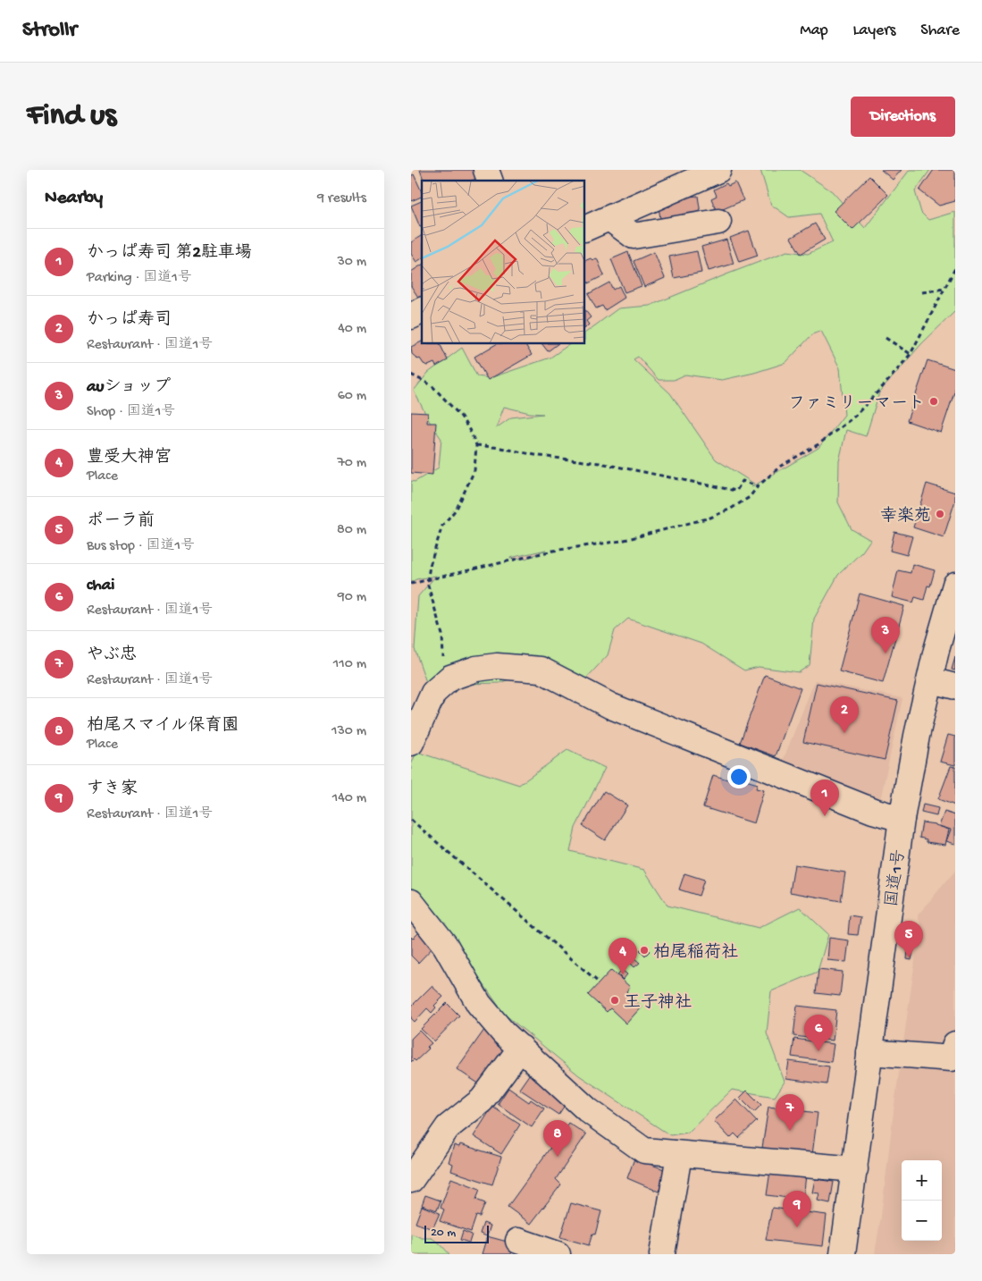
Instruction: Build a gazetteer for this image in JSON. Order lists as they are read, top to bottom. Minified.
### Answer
{"streets":{"main road":["国道1号"]},"places":["ファミリーマート","幸楽苑","柏尾稲荷社","王子神社"],"scale_bar":"20 m","page":{"header":"Strollr","nav":["Map","Layers","Share"],"buttons":"Directions","title":"Find us","heading":["Nearby","9 results"],"list":[{"mark":"1","name":"かっぱ寿司 第2駐車場","note":"Parking · 国道1号","value":"30 m"},{"mark":"2","name":"かっぱ寿司","note":"Restaurant · 国道1号","value":"40 m"},{"mark":"3","name":"auショップ","note":"Shop · 国道1号","value":"60 m"},{"mark":"4","name":"豊受大神宮","note":"Place","value":"70 m"},{"mark":"5","name":"ポーラ前","note":"Bus stop · 国道1号","value":"80 m"},{"mark":"6","name":"chai","note":"Restaurant · 国道1号","value":"90 m"},{"mark":"7","name":"やぶ忠","note":"Restaurant · 国道1号","value":"110 m"},{"mark":"8","name":"柏尾スマイル保育園","note":"Place","value":"130 m"},{"mark":"9","name":"すき家","note":"Restaurant · 国道1号","value":"140 m"}],"pins":["3","2","1","5","4","6","7","8","9"],"map_buttons":["+","−"],"scale":"20 m"}}
